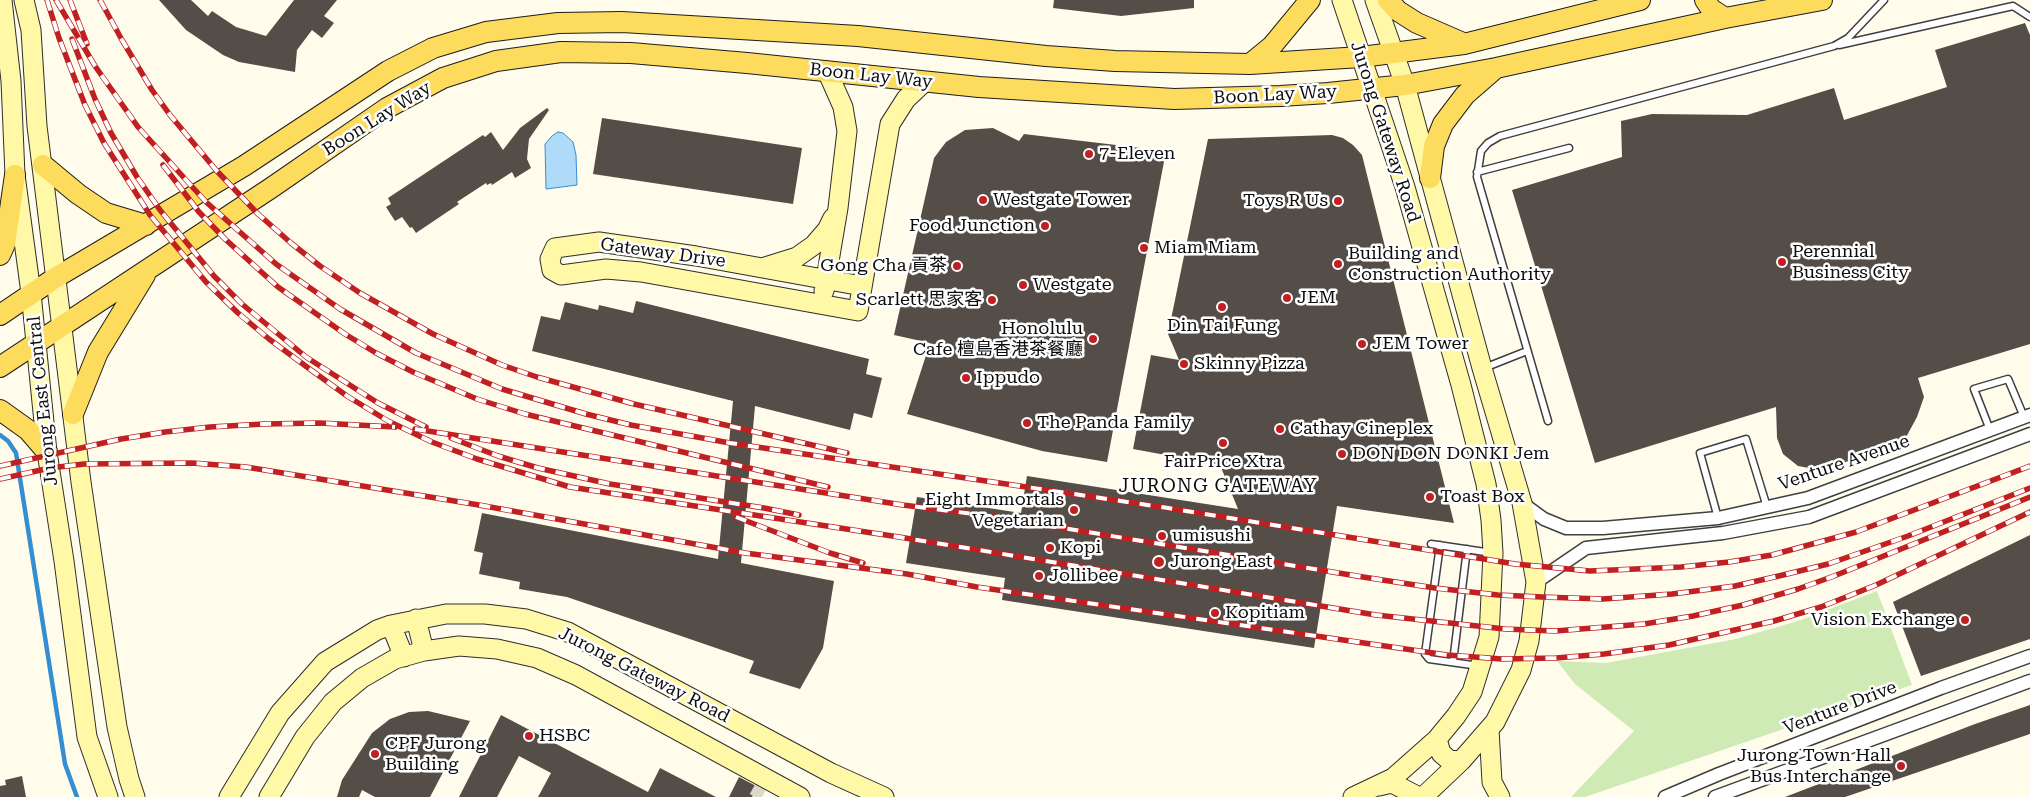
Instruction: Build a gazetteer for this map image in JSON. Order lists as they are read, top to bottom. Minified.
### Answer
{"streets":{"main road":["Boon Lay Way","Jurong Gateway Road","Gateway Drive","Jurong East Central"],"street":["Venture Avenue","Venture Drive"]},"crossings":[["Boon Lay Way","Jurong Gateway Road"],["Boon Lay Way","Gateway Drive"],["Boon Lay Way","Jurong East Central"],["Jurong Gateway Road","Venture Avenue"]],"districts":["JURONG GATEWAY"],"places":["7-Eleven","Westgate Tower","Toys R Us","Food Junction","Miam Miam","Perennial Business City","Building and Construction Authority","Gong Cha 貢茶","Westgate","JEM","Scarlett 思家客","Din Tai Fung","Honolulu Cafe 檀島香港茶餐廳","JEM Tower","Skinny Pizza","Ippudo","The Panda Family","Cathay Cineplex","FairPrice Xtra","DON DON DONKI Jem","Toast Box","Eight Immortals Vegetarian","umisushi","Kopi","Jurong East","Jollibee","Kopitiam","Vision Exchange","HSBC","CPF Jurong Building","Jurong Town Hall Bus Interchange"]}
